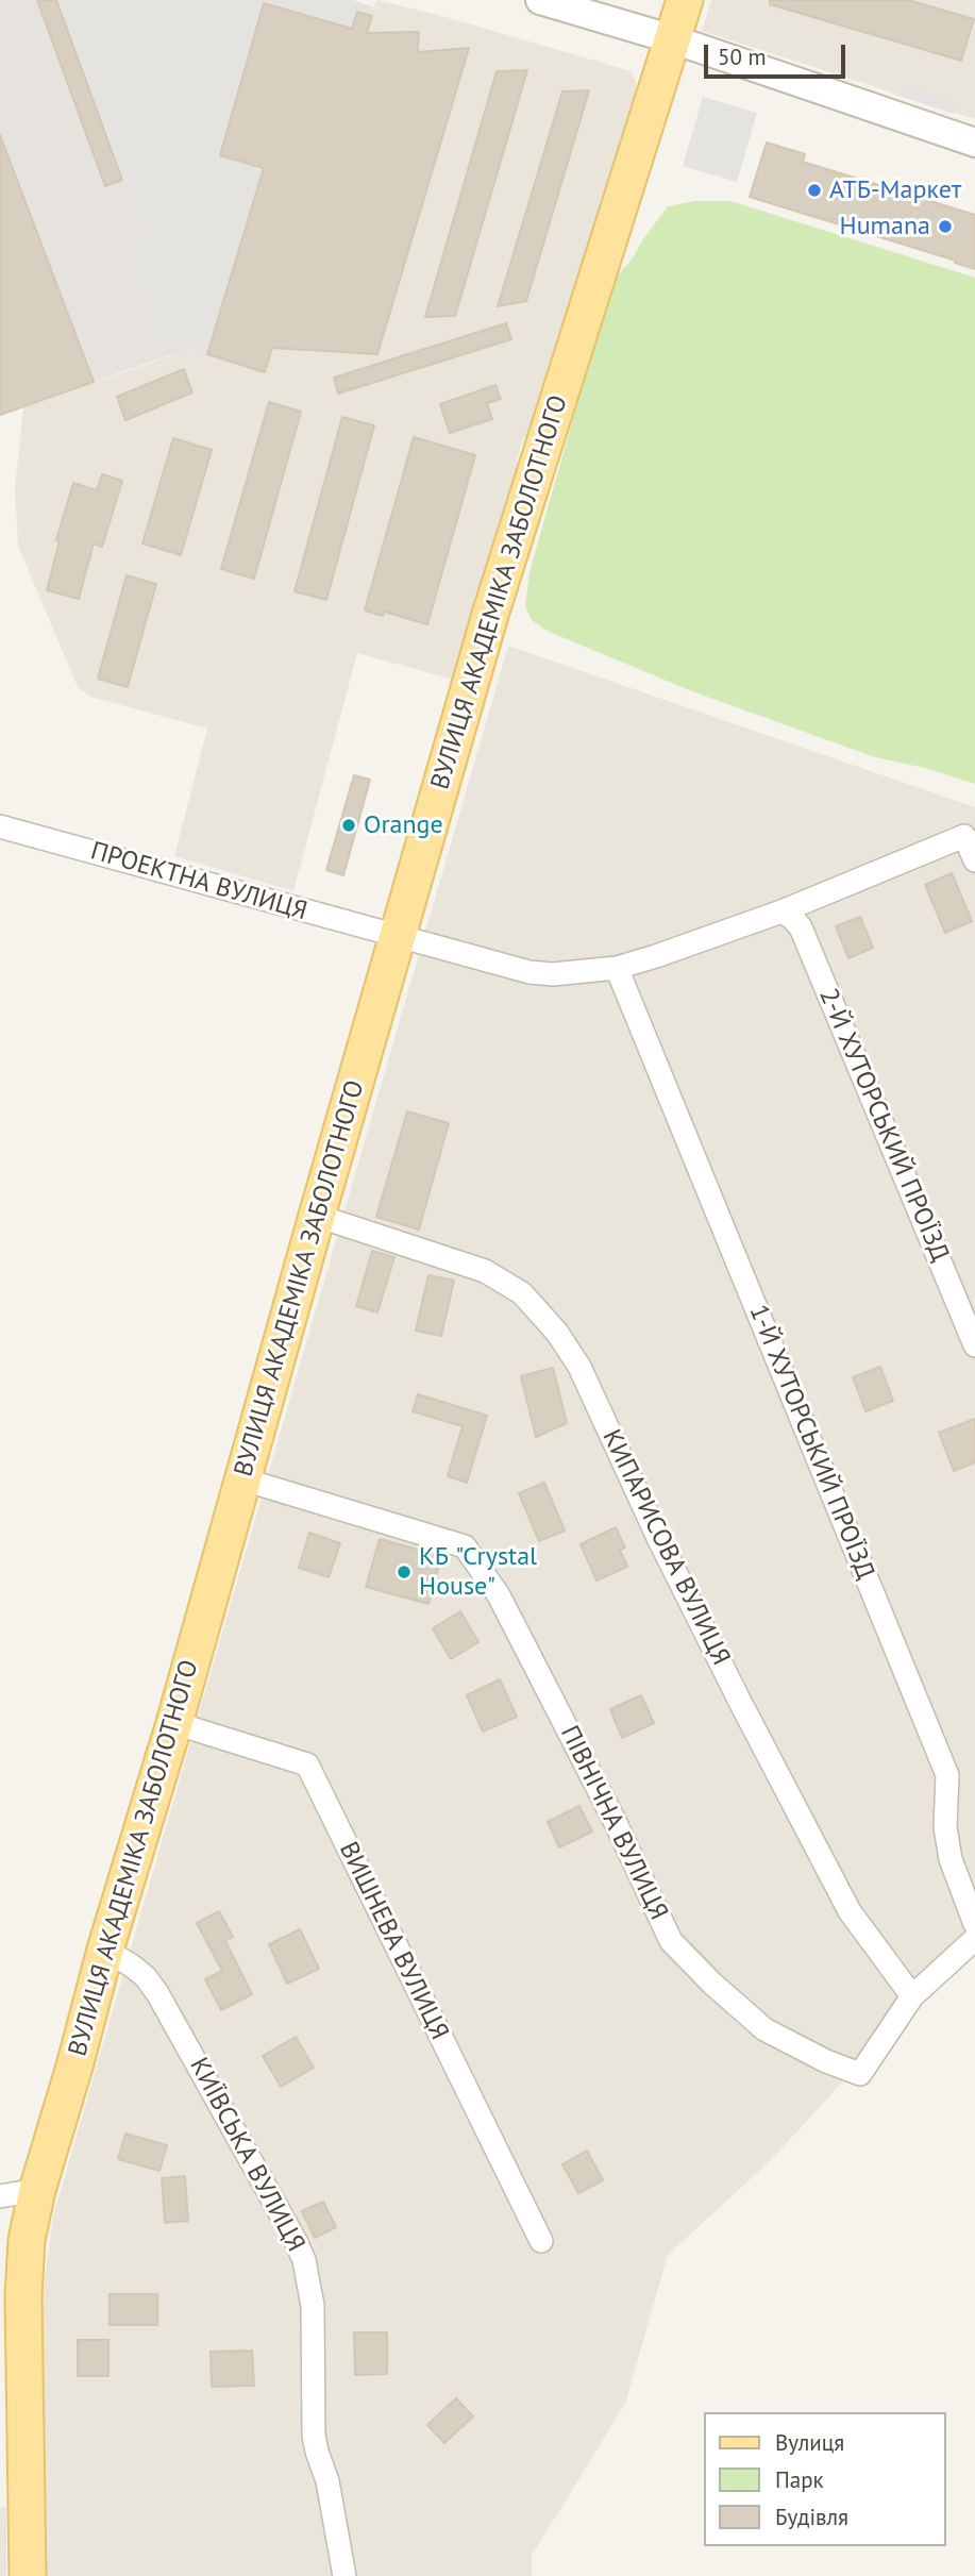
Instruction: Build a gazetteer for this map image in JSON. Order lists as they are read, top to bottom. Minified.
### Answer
{"streets":{"main road":["ВУЛИЦЯ АКАДЕМІКА ЗАБОЛОТНОГО"],"street":["ПРОЕКТНА ВУЛИЦЯ","2-Й ХУТОРСЬКИЙ ПРОЇЗД","1-Й ХУТОРСЬКИЙ ПРОЇЗД","КИПАРИСОВА ВУЛИЦЯ","ПІВНІЧНА ВУЛИЦЯ","ВИШНЕВА ВУЛИЦЯ","КИЇВСЬКА ВУЛИЦЯ"]},"crossings":[["ВУЛИЦЯ АКАДЕМІКА ЗАБОЛОТНОГО","ПРОЕКТНА ВУЛИЦЯ"],["ВУЛИЦЯ АКАДЕМІКА ЗАБОЛОТНОГО","КИПАРИСОВА ВУЛИЦЯ"],["ВУЛИЦЯ АКАДЕМІКА ЗАБОЛОТНОГО","ПІВНІЧНА ВУЛИЦЯ"],["ВУЛИЦЯ АКАДЕМІКА ЗАБОЛОТНОГО","ВИШНЕВА ВУЛИЦЯ"],["ВУЛИЦЯ АКАДЕМІКА ЗАБОЛОТНОГО","КИЇВСЬКА ВУЛИЦЯ"],["ПРОЕКТНА ВУЛИЦЯ","2-Й ХУТОРСЬКИЙ ПРОЇЗД"],["ПРОЕКТНА ВУЛИЦЯ","1-Й ХУТОРСЬКИЙ ПРОЇЗД"],["КИПАРИСОВА ВУЛИЦЯ","ПІВНІЧНА ВУЛИЦЯ"]],"places":["АТБ-Маркет","Humana","Orange","КБ \"Crystal House\""],"legend":["Вулиця","Парк","Будівля"],"scale_bar":"50 m"}
